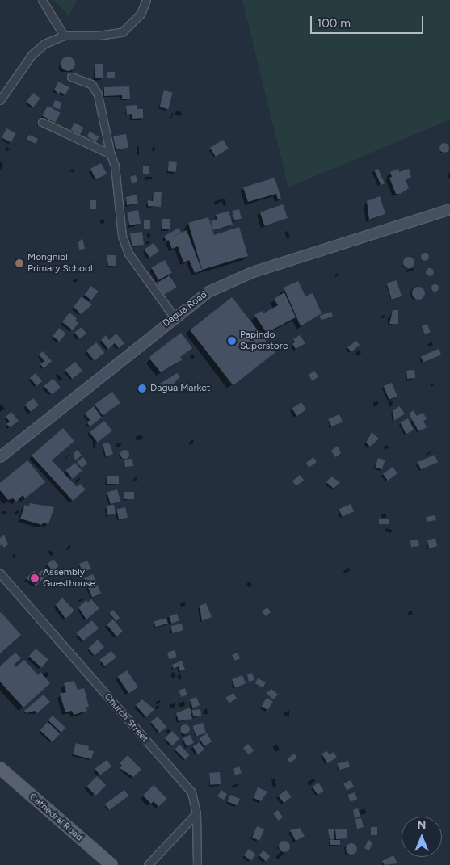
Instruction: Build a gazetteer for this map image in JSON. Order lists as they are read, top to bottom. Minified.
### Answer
{"streets":{"main road":["Cathedral Road"],"street":["Dagua Road","Church Street"]},"places":["Mongniol Primary School","Papindo Superstore","Dagua Market","Assembly Guesthouse"],"scale_bar":"100 m","north":"top"}
